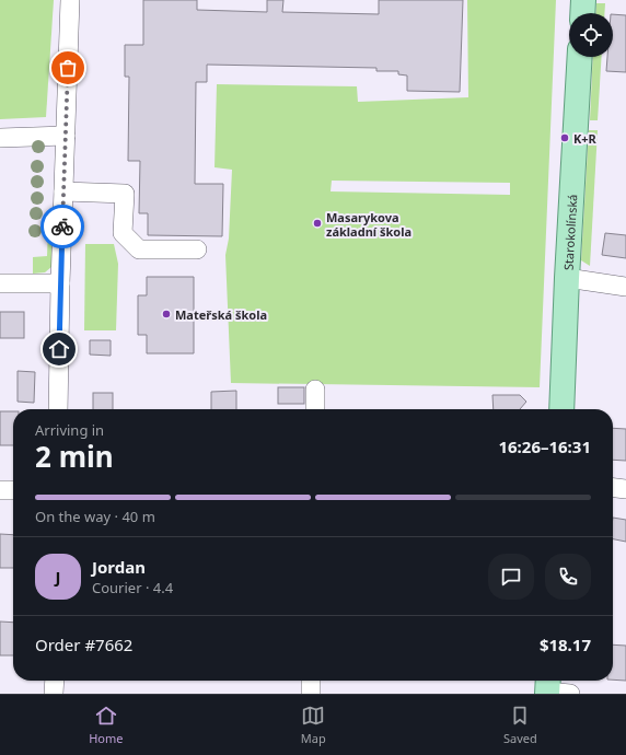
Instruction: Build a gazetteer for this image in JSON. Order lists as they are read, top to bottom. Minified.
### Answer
{"streets":{"main road":["Starokolínská"]},"places":["K+R","Masarykova základní škola","Mateřská škola"],"page":{"heading":["2 min","Arriving in","16:26–16:31"],"panel":["Jordan","Courier · 4.4","Order #7662","$18.17"],"bar":"On the way · 40 m","round":"J","tabs":["Home","Map","Saved"]}}
